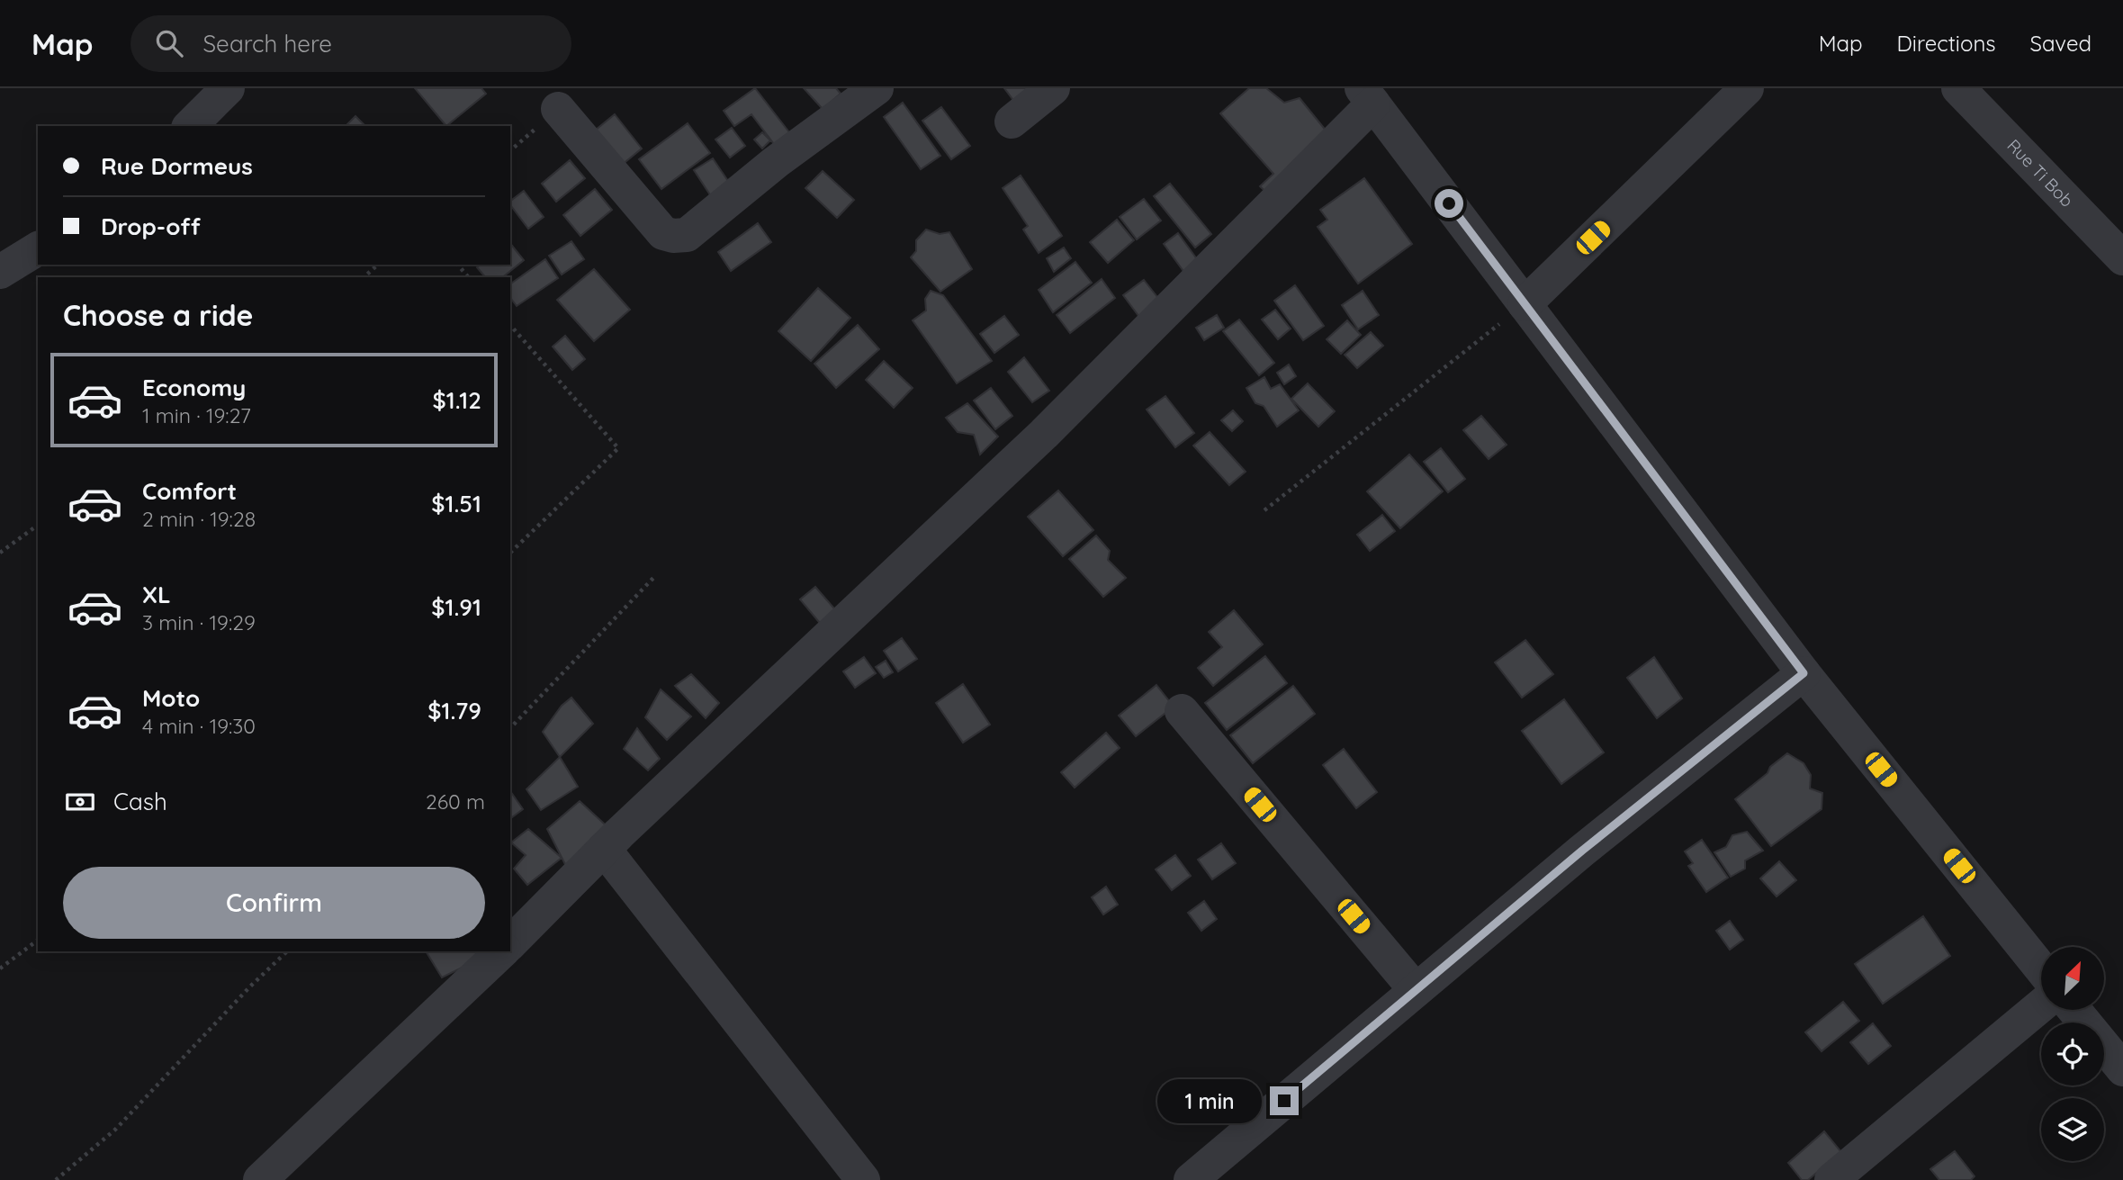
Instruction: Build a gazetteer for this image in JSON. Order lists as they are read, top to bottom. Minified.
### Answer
{"streets":{"street":["Rue Ti Bob"]},"north":"top right","page":{"header":"Map","search":"Search here","nav":["Map","Directions","Saved"],"banner":["Rue Dormeus","Drop-off"],"heading":"Choose a ride","list":[{"name":"Economy","note":"1 min · 19:27","value":"$1.12"},{"name":"Comfort","note":"2 min · 19:28","value":"$1.51"},{"name":"XL","note":"3 min · 19:29","value":"$1.91"},{"name":"Moto","note":"4 min · 19:30","value":"$1.79"}],"pay":["Cash","260 m"],"buttons":"Confirm","bubble":"1 min"}}
